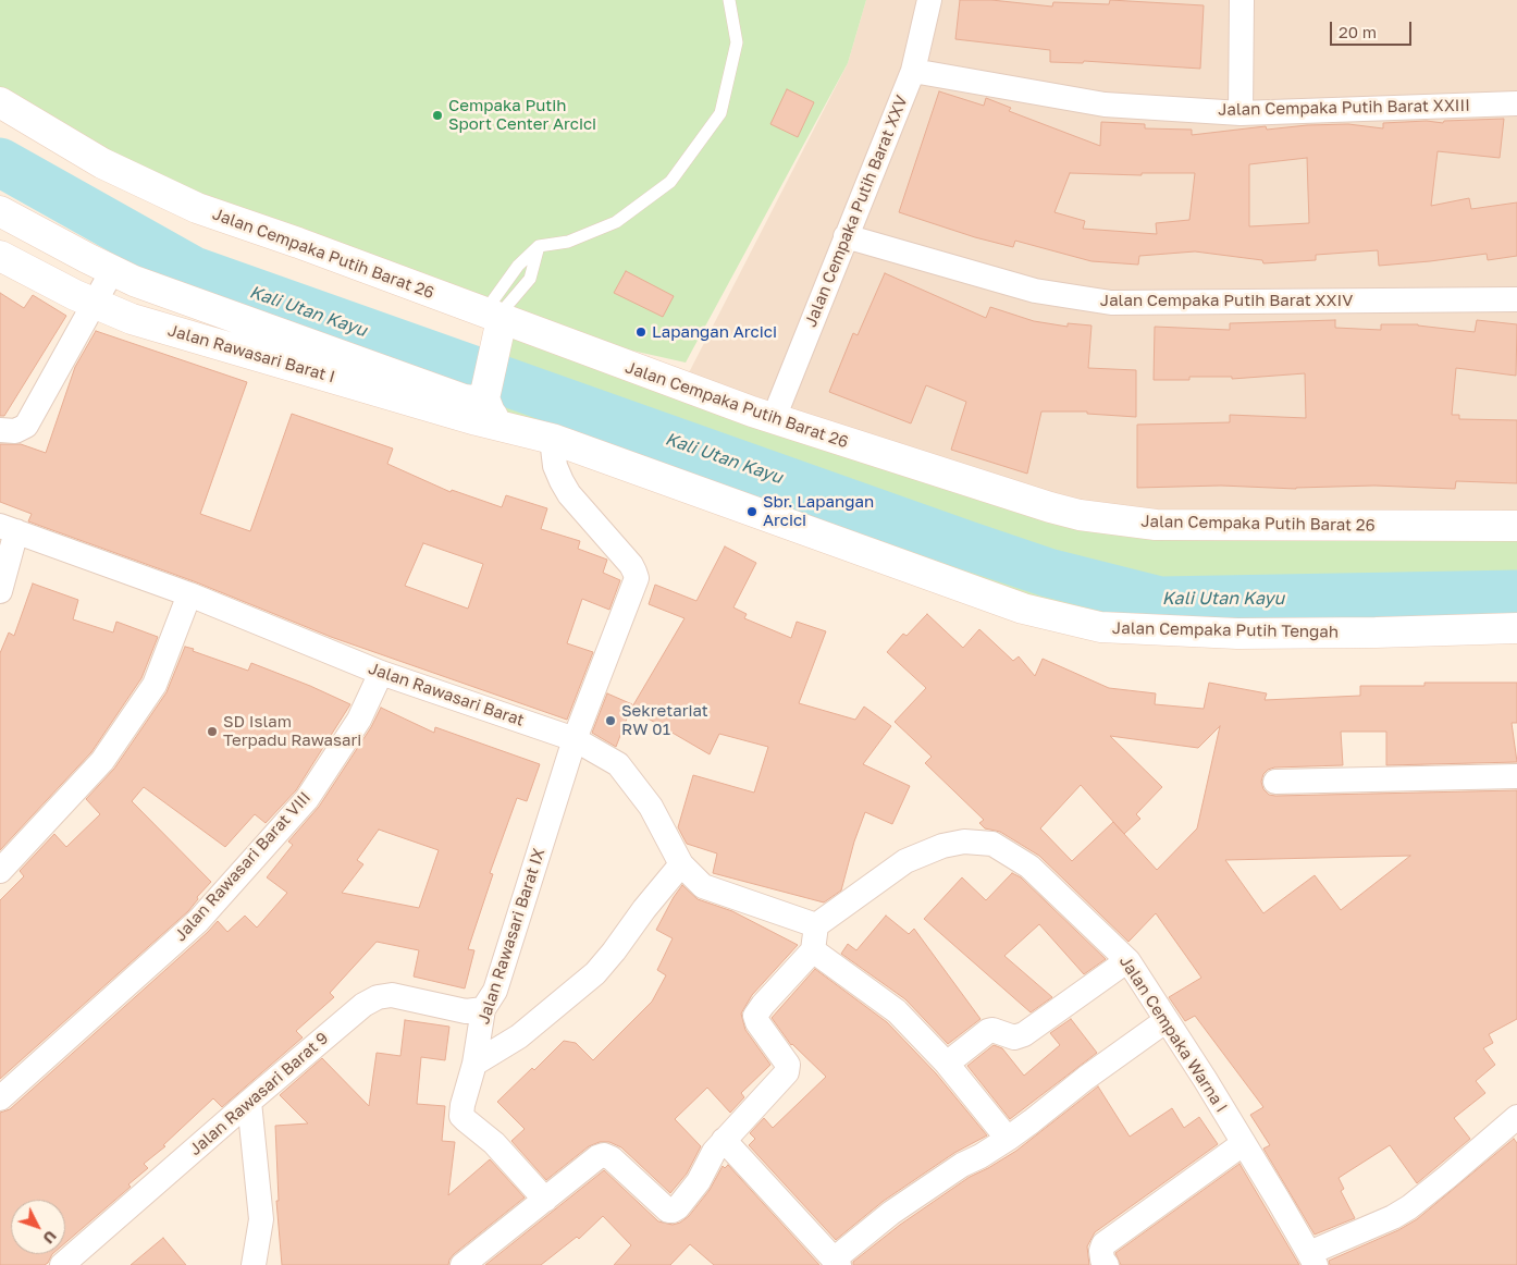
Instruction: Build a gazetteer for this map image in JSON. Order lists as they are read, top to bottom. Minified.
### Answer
{"streets":{"street":["Jalan Cempaka Putih Barat XXIII","Jalan Cempaka Putih Barat XXV","Jalan Cempaka Putih Barat 26","Jalan Cempaka Putih Barat XXIV","Jalan Rawasari Barat I","Jalan Cempaka Putih Tengah","Jalan Rawasari Barat","Jalan Rawasari Barat VIII","Jalan Rawasari Barat IX","Jalan Cempaka Warna I","Jalan Rawasari Barat 9"]},"crossings":[["Jalan Cempaka Putih Barat XXIII","Jalan Cempaka Putih Barat XXV"],["Jalan Cempaka Putih Barat XXV","Jalan Cempaka Putih Barat 26"],["Jalan Cempaka Putih Barat XXV","Jalan Cempaka Putih Barat XXIV"],["Jalan Rawasari Barat I","Jalan Cempaka Putih Tengah"],["Jalan Rawasari Barat","Jalan Rawasari Barat VIII"],["Jalan Rawasari Barat","Jalan Rawasari Barat IX"],["Jalan Rawasari Barat IX","Jalan Rawasari Barat 9"]],"water":["Kali Utan Kayu"],"places":["Cempaka Putih Sport Center Arcici","Lapangan Arcici","Sbr. Lapangan Arcici","Sekretariat RW 01","SD Islam Terpadu Rawasari"],"scale_bar":"20 m","north":"bottom right"}
